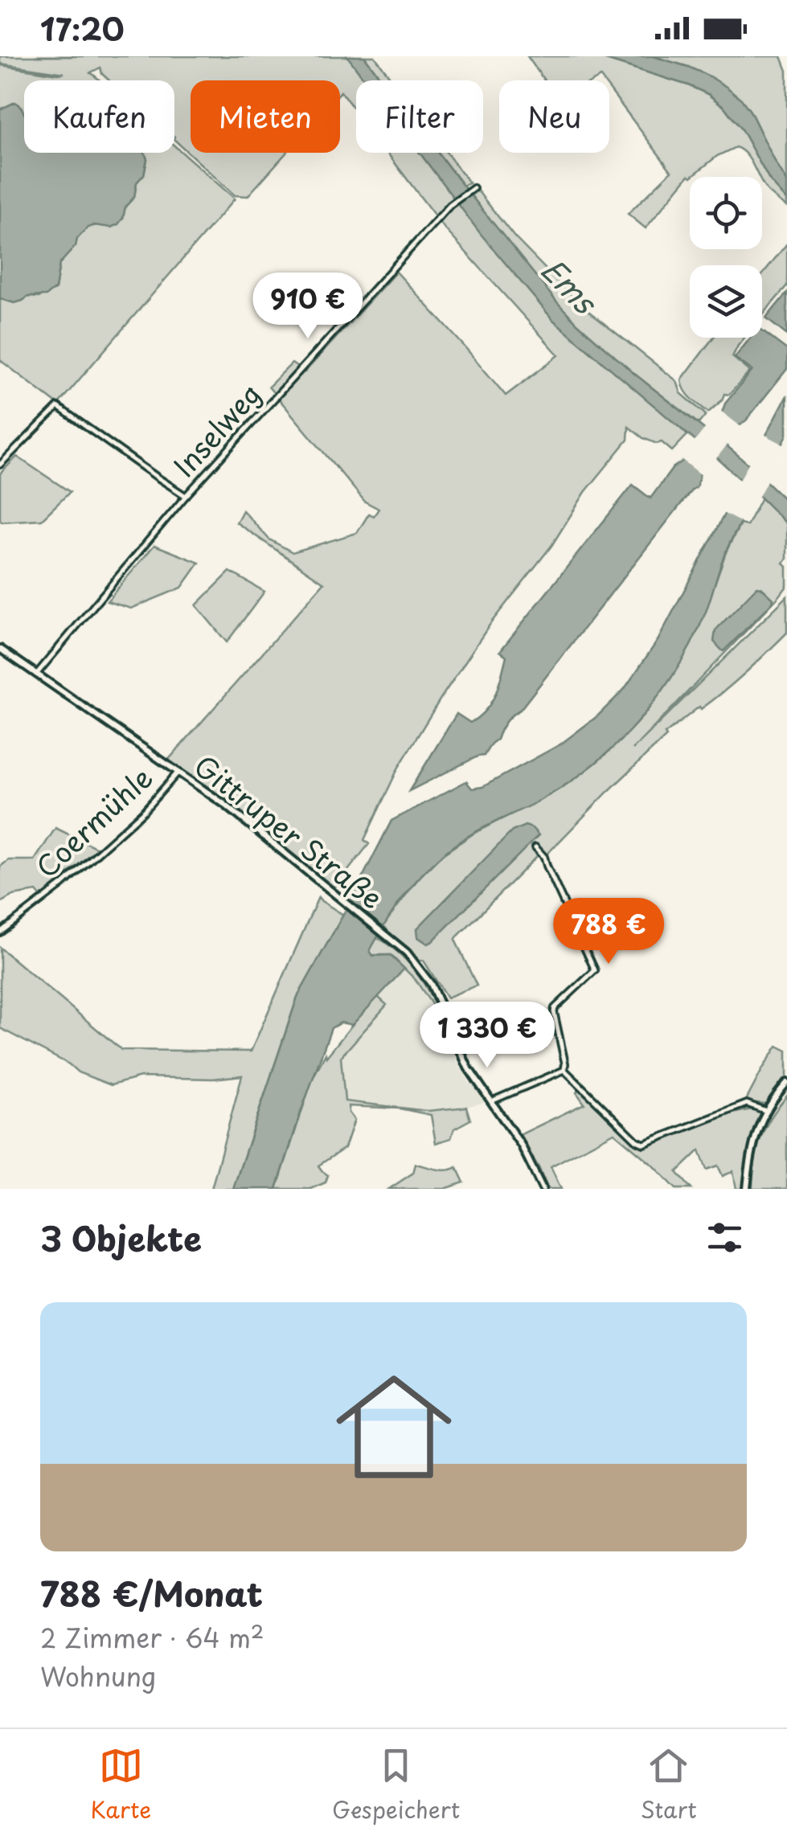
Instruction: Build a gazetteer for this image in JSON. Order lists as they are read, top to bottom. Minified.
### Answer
{"streets":{"street":["Inselweg","Coermühle","Gittruper Straße"]},"crossings":[["Inselweg","Gittruper Straße"],["Coermühle","Gittruper Straße"]],"water":["Ems"],"page":{"status":"17:20","chip":["Kaufen","Mieten","Filter","Neu"],"price":["910 €","788 €","1 330 €"],"heading":"3 Objekte","list":[{"name":"788 €/Monat","note":"2 Zimmer · 64 m² · Wohnung"}],"tabs":["Karte","Gespeichert","Start"]}}
